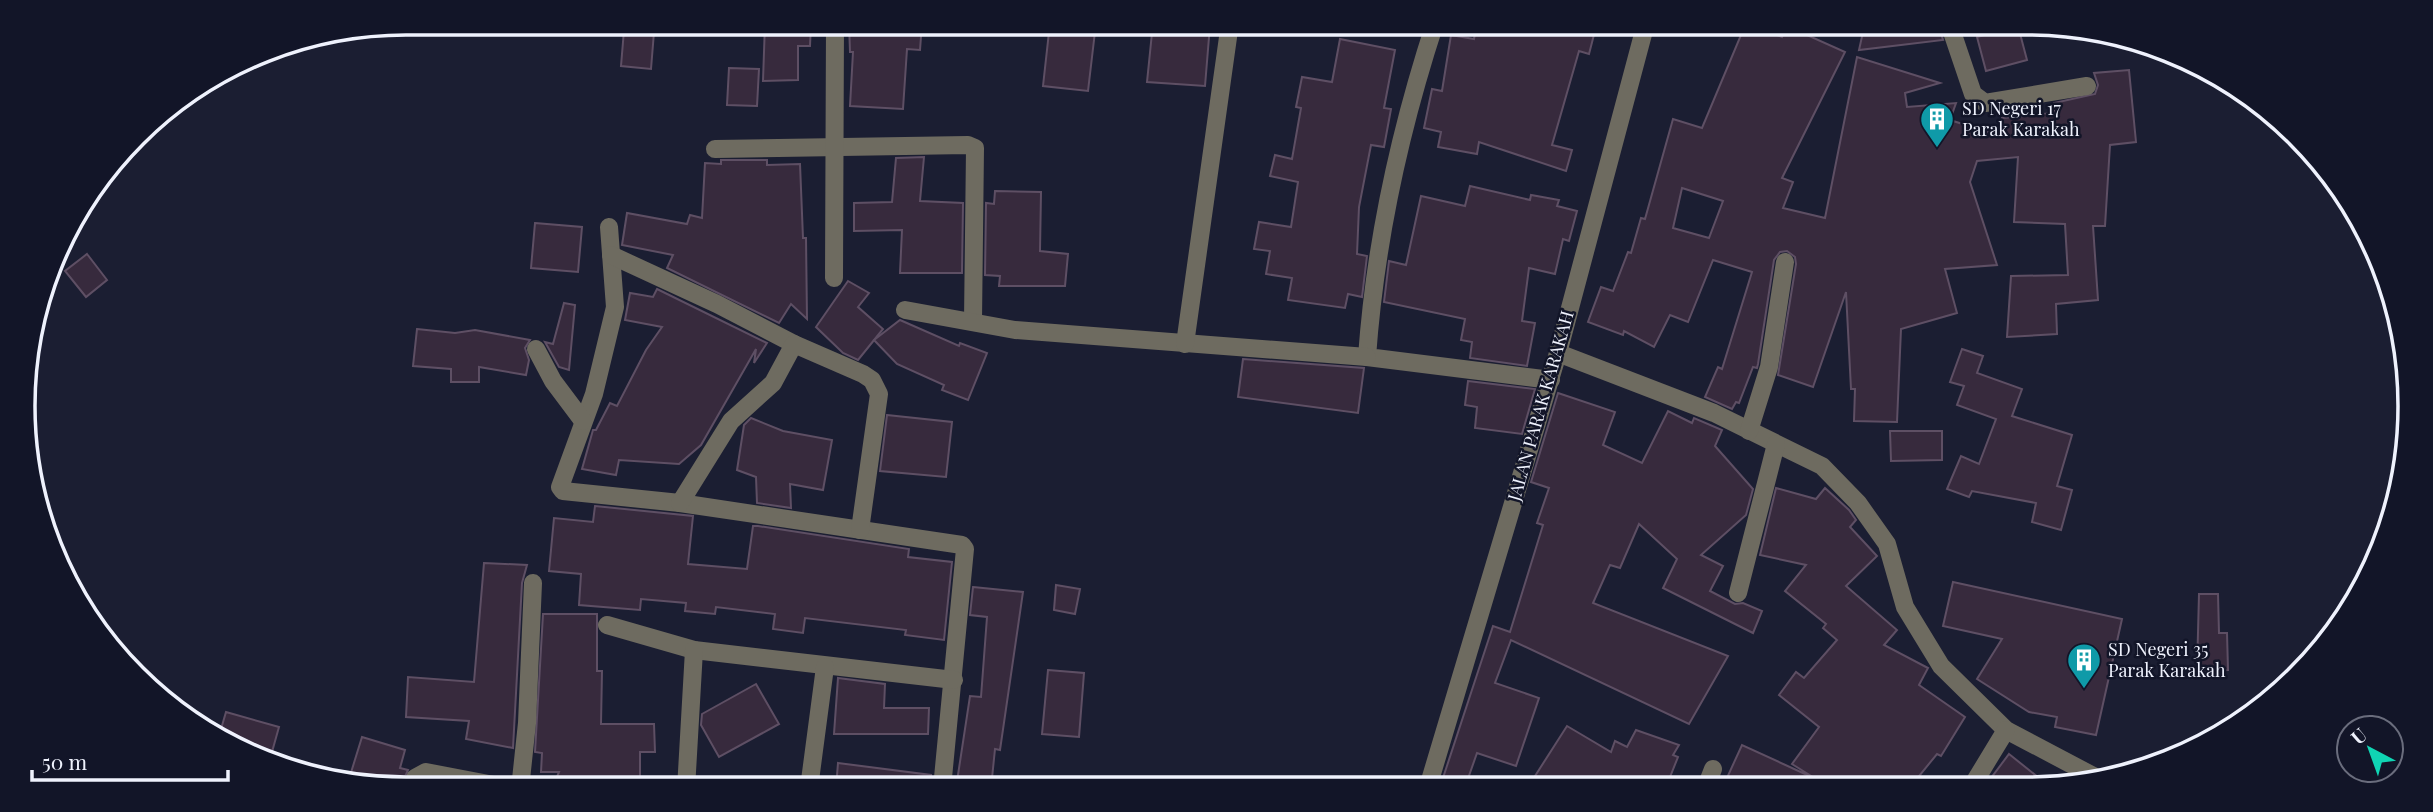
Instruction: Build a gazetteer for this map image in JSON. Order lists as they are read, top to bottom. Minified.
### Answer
{"streets":{"street":["JALAN PARAK KARAKAH"]},"places":{"building":["SD Negeri 17 Parak Karakah","SD Negeri 35 Parak Karakah"]},"scale_bar":"50 m","north":"top left"}
